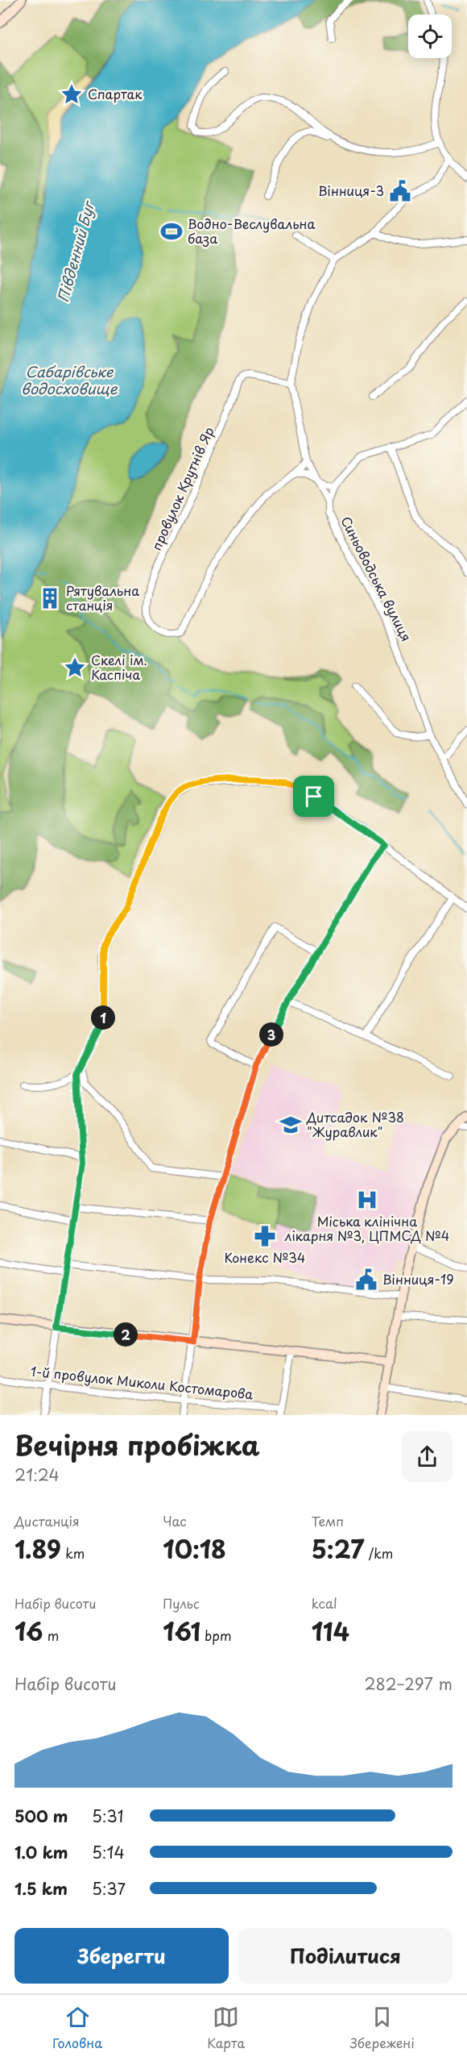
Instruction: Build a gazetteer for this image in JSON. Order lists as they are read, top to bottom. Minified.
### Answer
{"streets":{"street":["провулок Крутнів Яр","Синьоводська вулиця","1-й провулок Миколи Костомарова"]},"crossings":[["провулок Крутнів Яр","Синьоводська вулиця"]],"water":["Південний Буг","Сабарівське водосховище"],"places":{"place":["Спартак","Скелі ім. Каспіча"],"public building":["Вінниця-3","Вінниця-19"],"sports":["Водно-Веслувальна база"],"building":["Рятувальна станція"],"school or university":["Дитсадок №38 \"Журавлик\""],"hospital":["Міська клінічна лікарня №3, ЦПМСД №4"],"pharmacy":["Конекс №34"]},"page":{"pins":["1","3","2"],"heading":["Вечірня пробіжка","21:24"],"stats":[["Дистанція","1.89 km"],["Час","10:18"],["Темп","5:27 /km"],["Набір висоти","16 m"],["Пульс","161 bpm"],["kcal","114"]],"chart":["Набір висоти","282–297 m"],"list":[{"name":"500 m","note":"5:31"},{"name":"1.0 km","note":"5:14"},{"name":"1.5 km","note":"5:37"}],"buttons":["Зберегти","Поділитися"],"tabs":["Головна","Карта","Збережені"]}}
